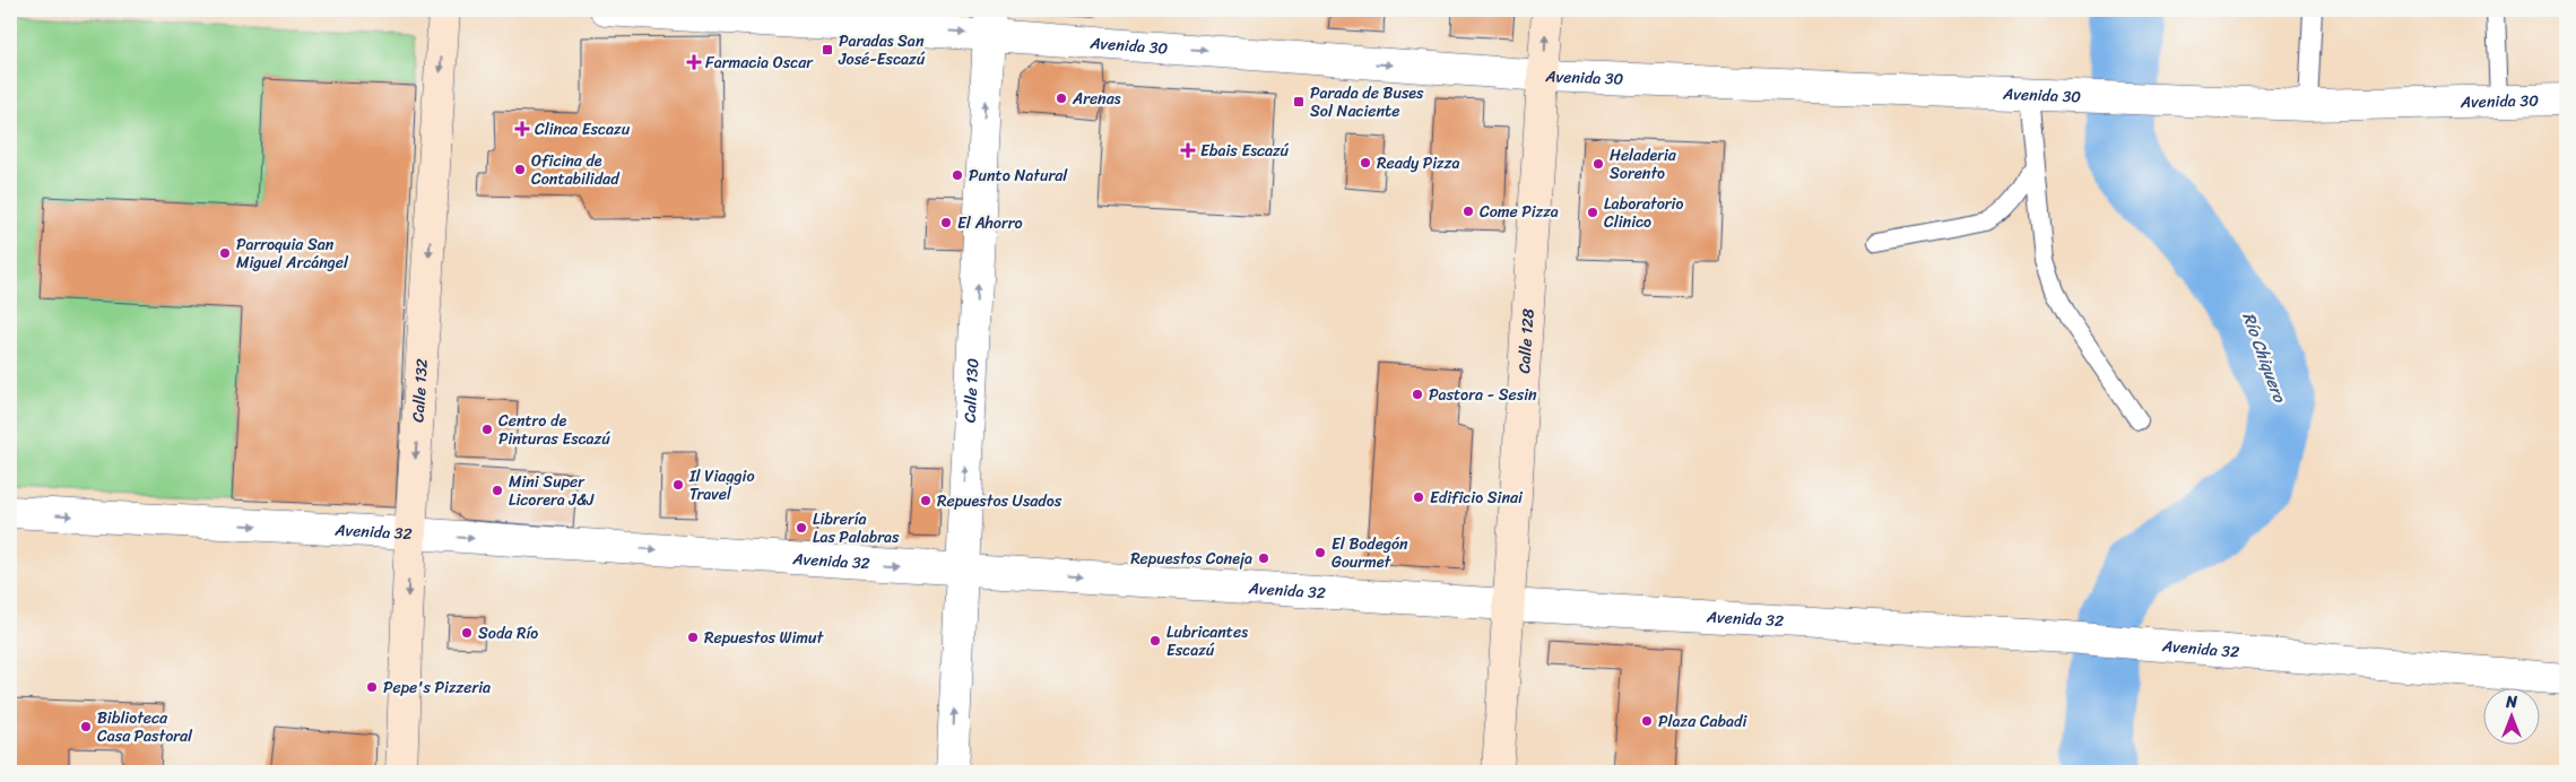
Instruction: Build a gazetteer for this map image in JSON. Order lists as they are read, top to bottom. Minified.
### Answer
{"streets":{"main road":["Calle 128","Calle 132"],"street":["Avenida 30","Calle 130","Avenida 32"]},"crossings":[["Avenida 30","Calle 128"],["Avenida 30","Calle 130"],["Calle 128","Avenida 32"],["Calle 132","Avenida 32"],["Calle 130","Avenida 32"]],"one_way":["Avenida 30","Calle 132","Calle 130","Avenida 32"],"water":["Río Chiquero"],"places":{"transit":["Paradas San José-Escazú","Parada de Buses Sol Naciente"],"health":["Farmacia Oscar","Clinca Escazu","Ebais Escazú"],"other":["Arenas","Ready Pizza","Heladeria Sorento","Oficina de Contabilidad","Punto Natural","Come Pizza","Laboratorio Clinico","El Ahorro","Parroquia San Miguel Arcángel","Pastora - Sesin","Centro de Pinturas Escazú","Il Viaggio Travel","Mini Super Licorera J&J","Edificio Sinai","Repuestos Usados","Librería Las Palabras","El Bodegón Gourmet","Repuestos Coneja","Soda Río","Repuestos Wimut","Lubricantes Escazú","Pepe's Pizzeria","Plaza Cabadi","Biblioteca Casa Pastoral"]},"north":"top"}
